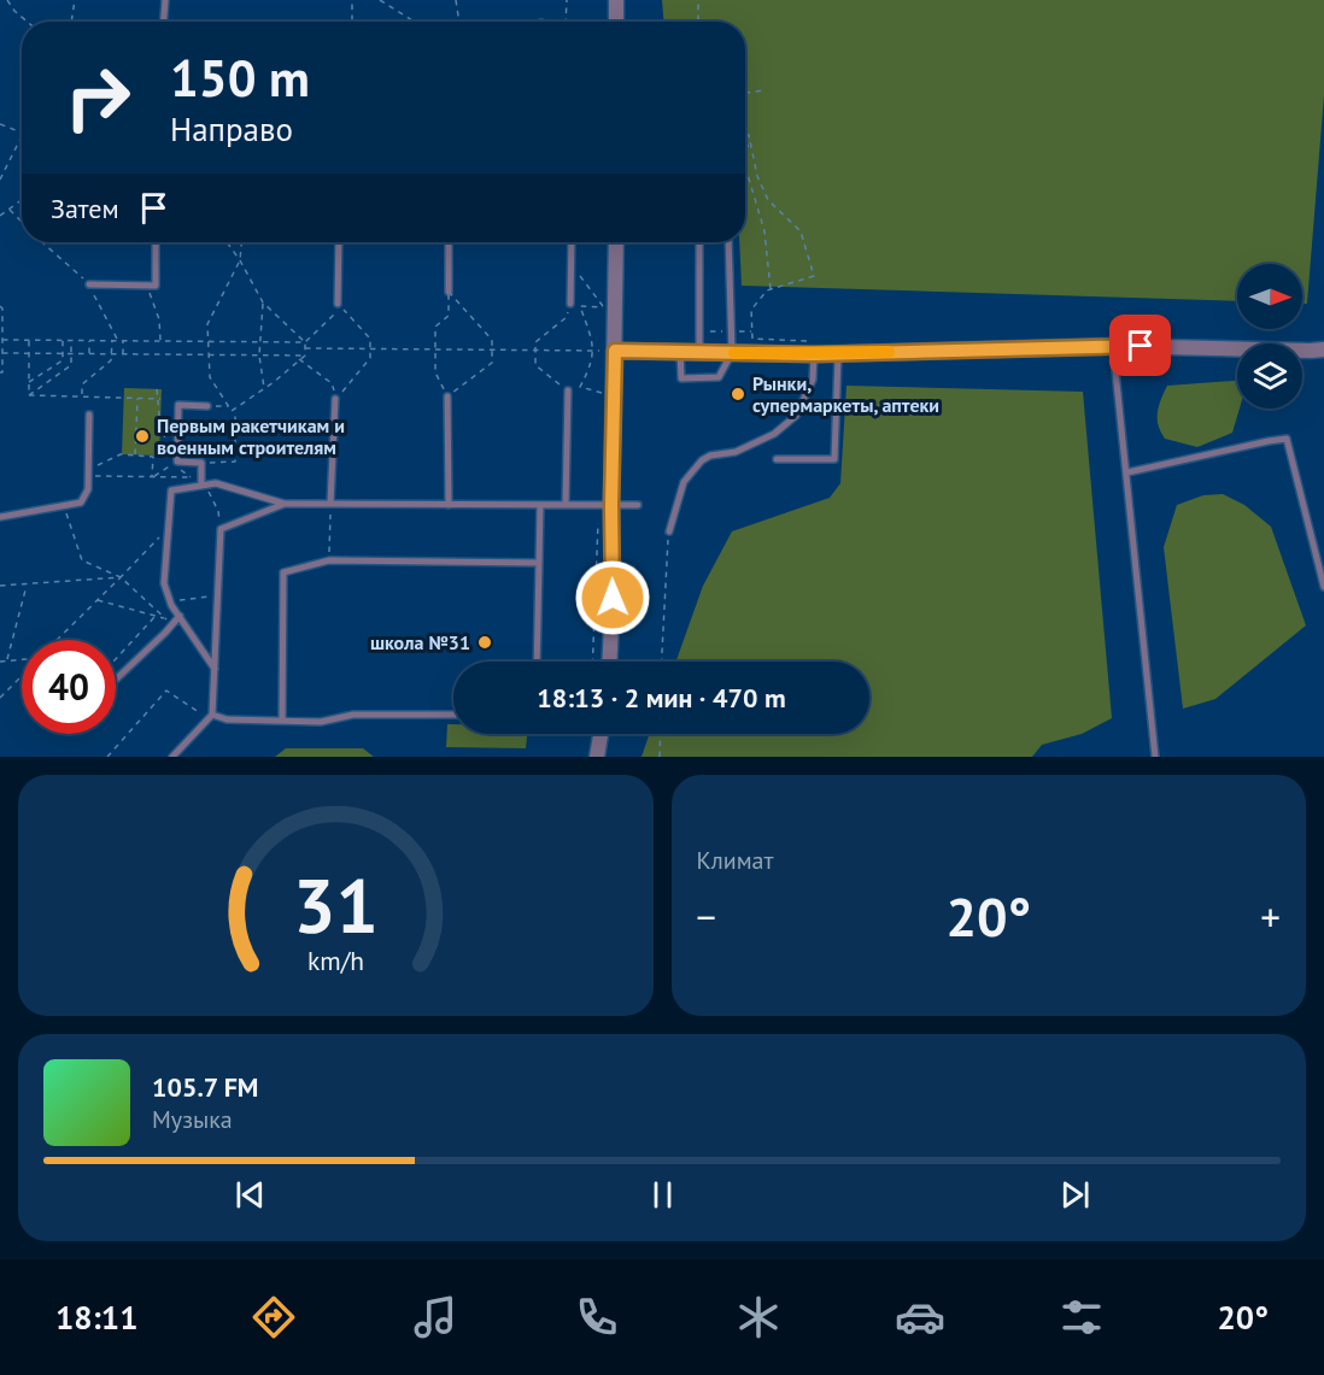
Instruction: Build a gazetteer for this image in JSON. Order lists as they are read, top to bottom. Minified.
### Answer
{"places":["Рынки, супермаркеты, аптеки","Первым ракетчикам и военным строителям","школа №31"],"north":"right","page":{"turn":["150 m","Направо"],"then":"Затем","limit":"40","trip":"18:13 · 2 мин · 470 m","tile":"Климат","heat":["−","20°","+"],"song":["105.7 FM","Музыка"],"tabs":["18:11","20°"],"gauge":["31","km/h"]}}
